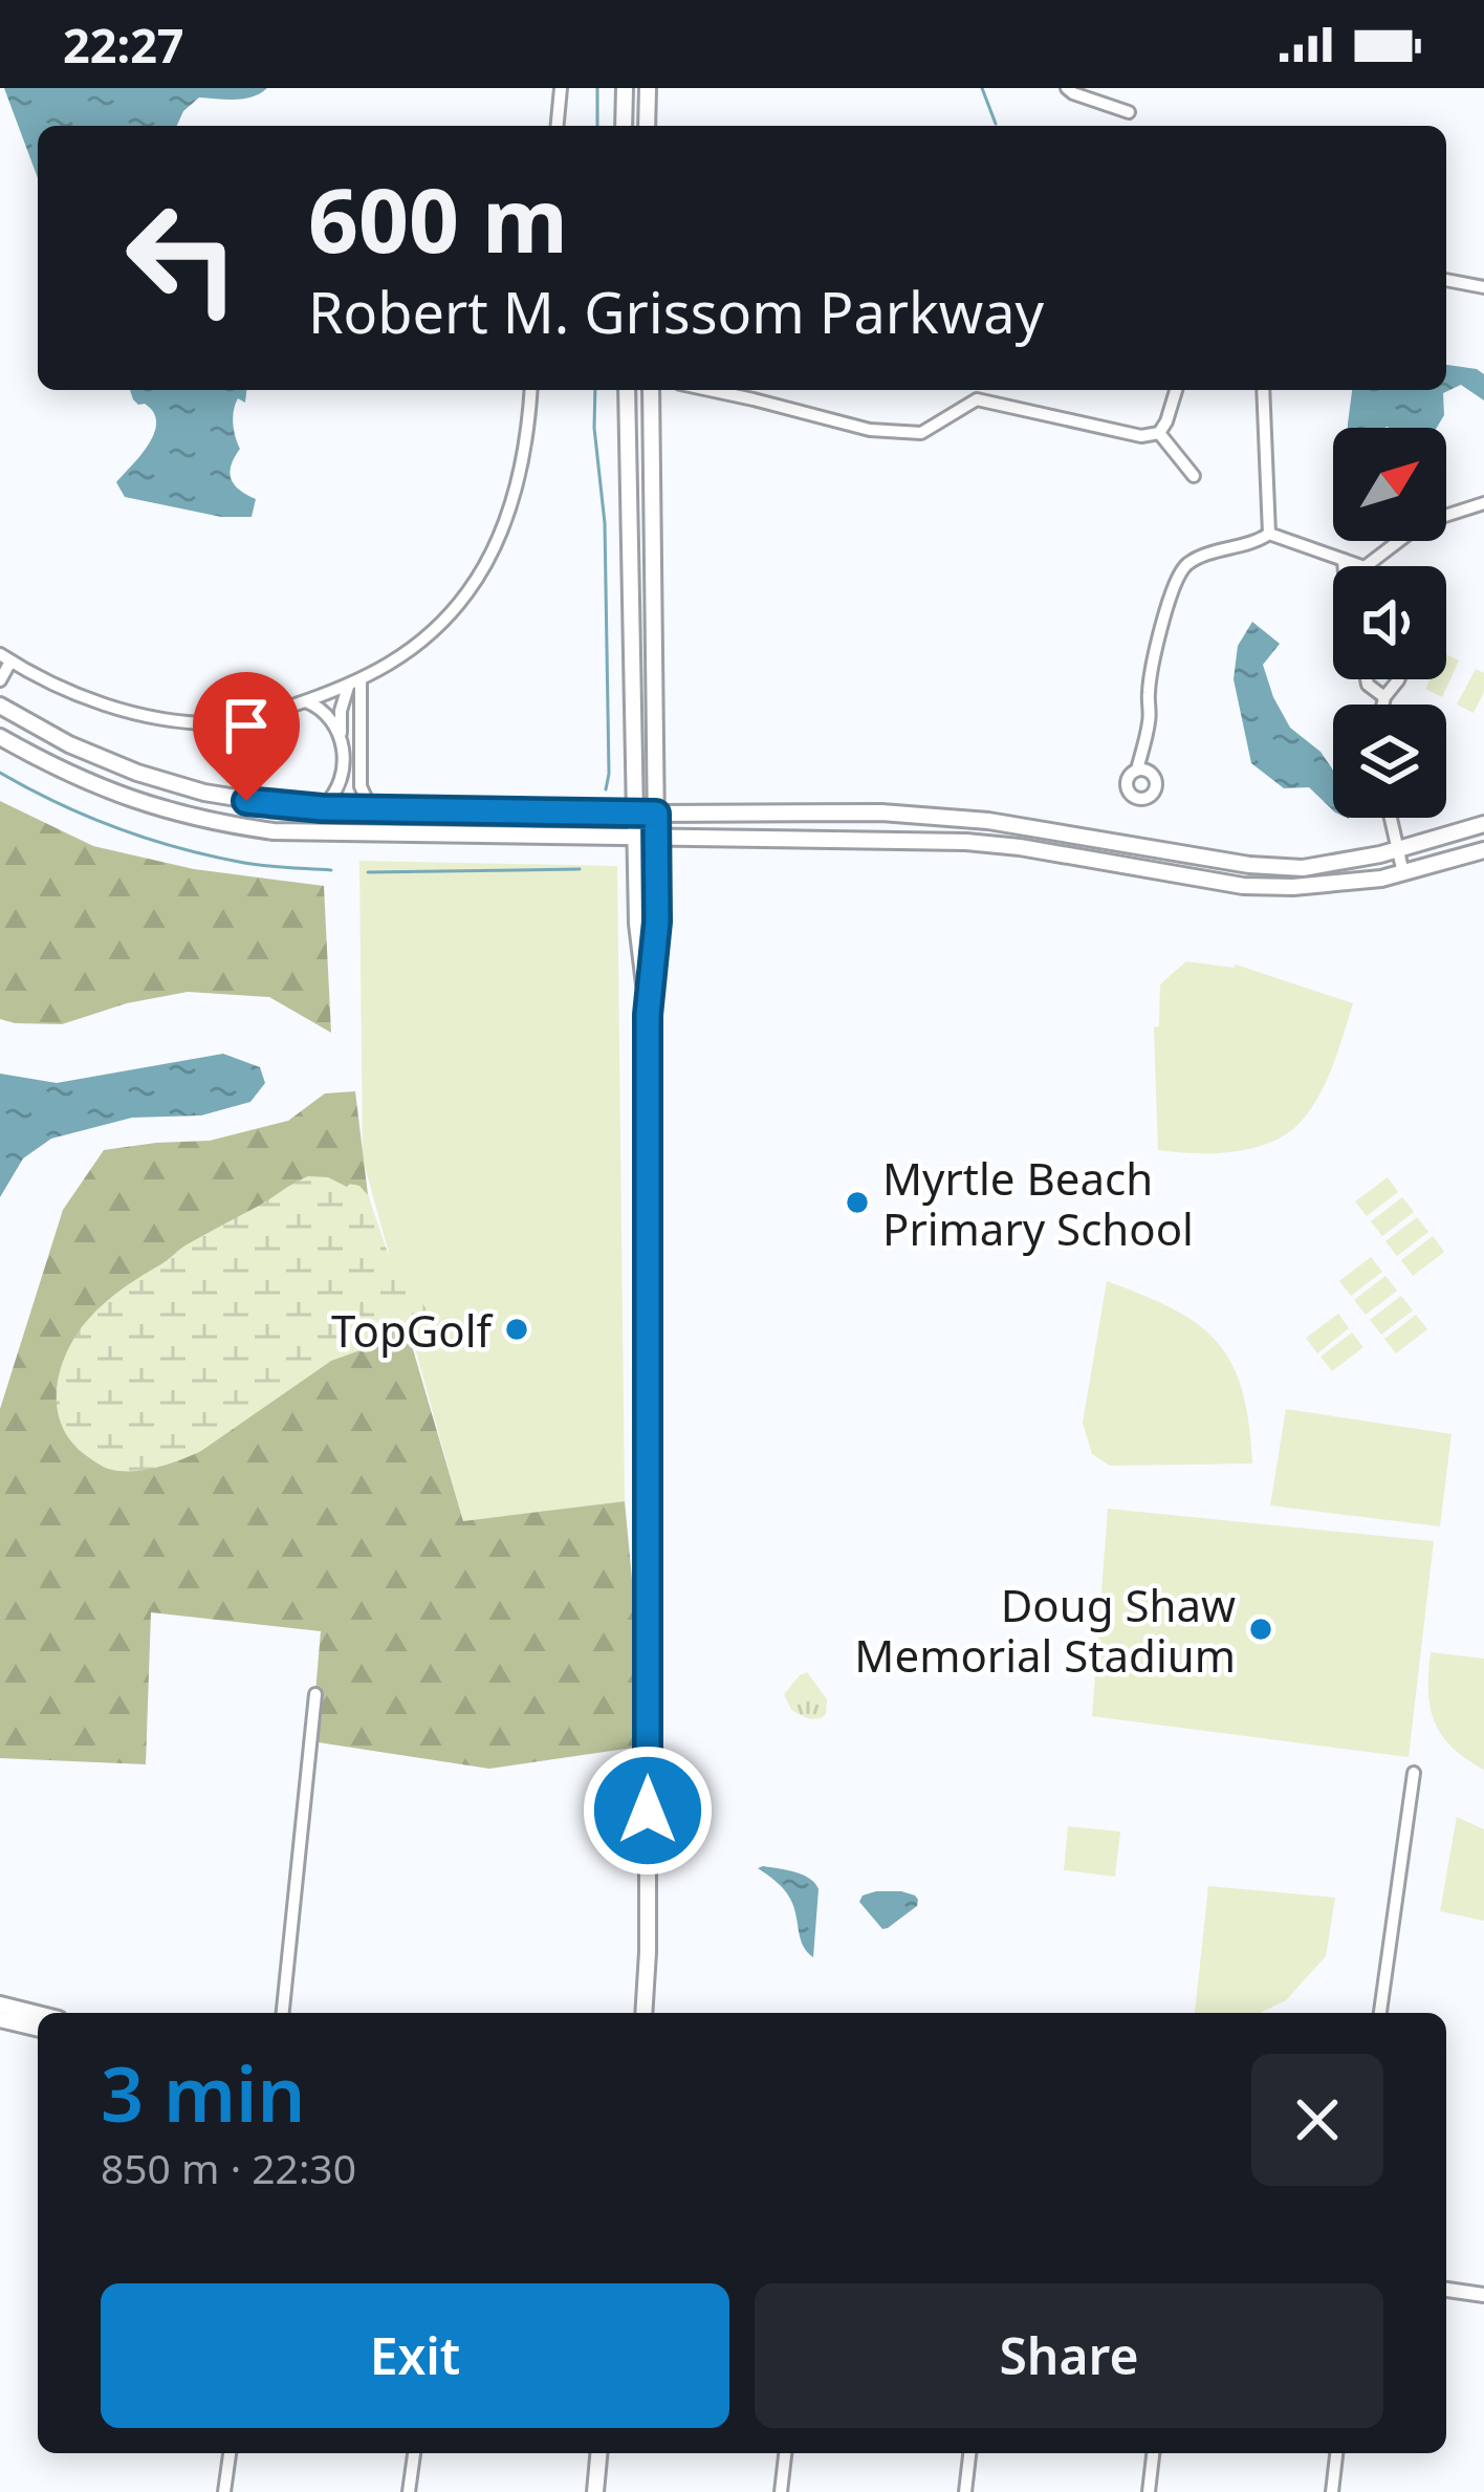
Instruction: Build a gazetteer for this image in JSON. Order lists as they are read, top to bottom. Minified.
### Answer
{"places":["Myrtle Beach Primary School","TopGolf","Doug Shaw Memorial Stadium"],"north":"top right","page":{"status":"22:27","turn":["600 m","Robert M. Grissom Parkway"],"heading":["3 min","850 m · 22:30"],"buttons":["Exit","Share"]}}
